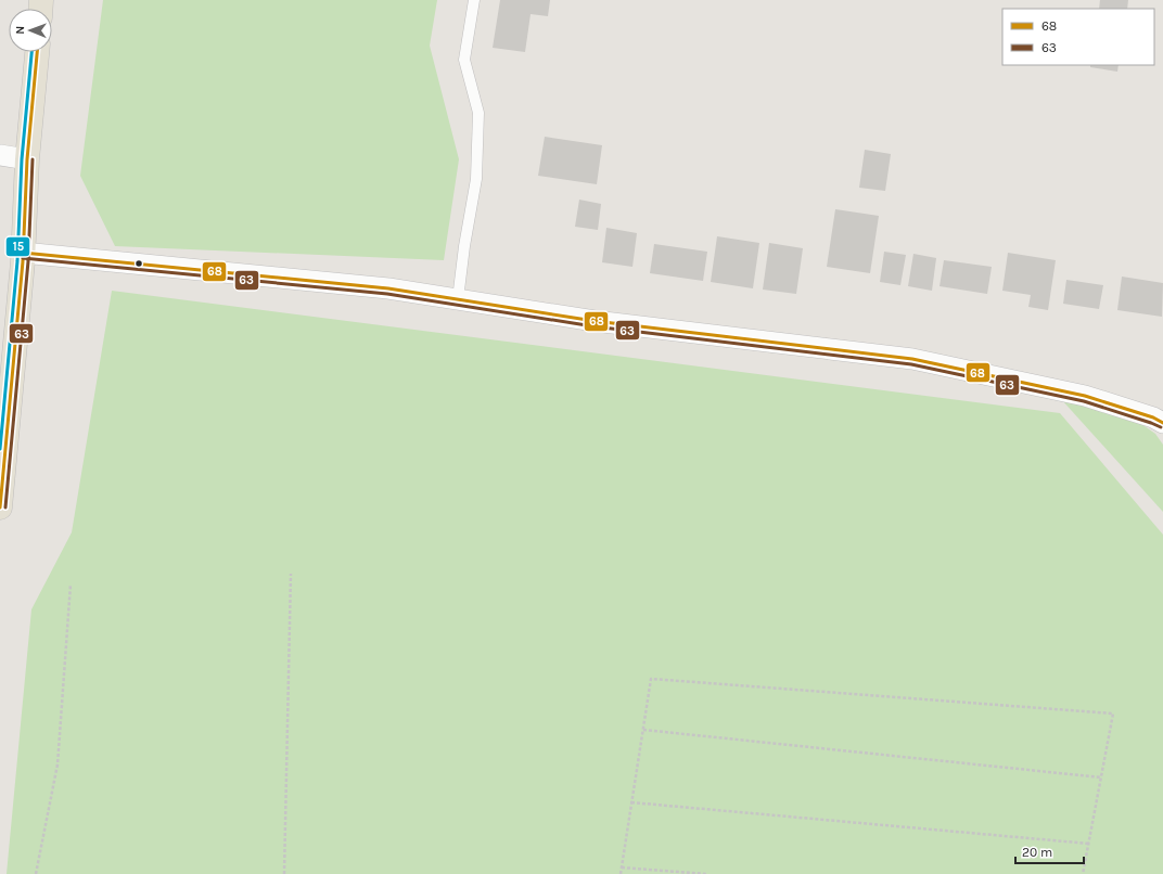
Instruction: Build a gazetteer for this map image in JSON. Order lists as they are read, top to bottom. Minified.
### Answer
{"lines":["transit line 68","transit line 15","transit line 63"],"legend":["68","63"],"scale_bar":"20 m","north":"left"}
